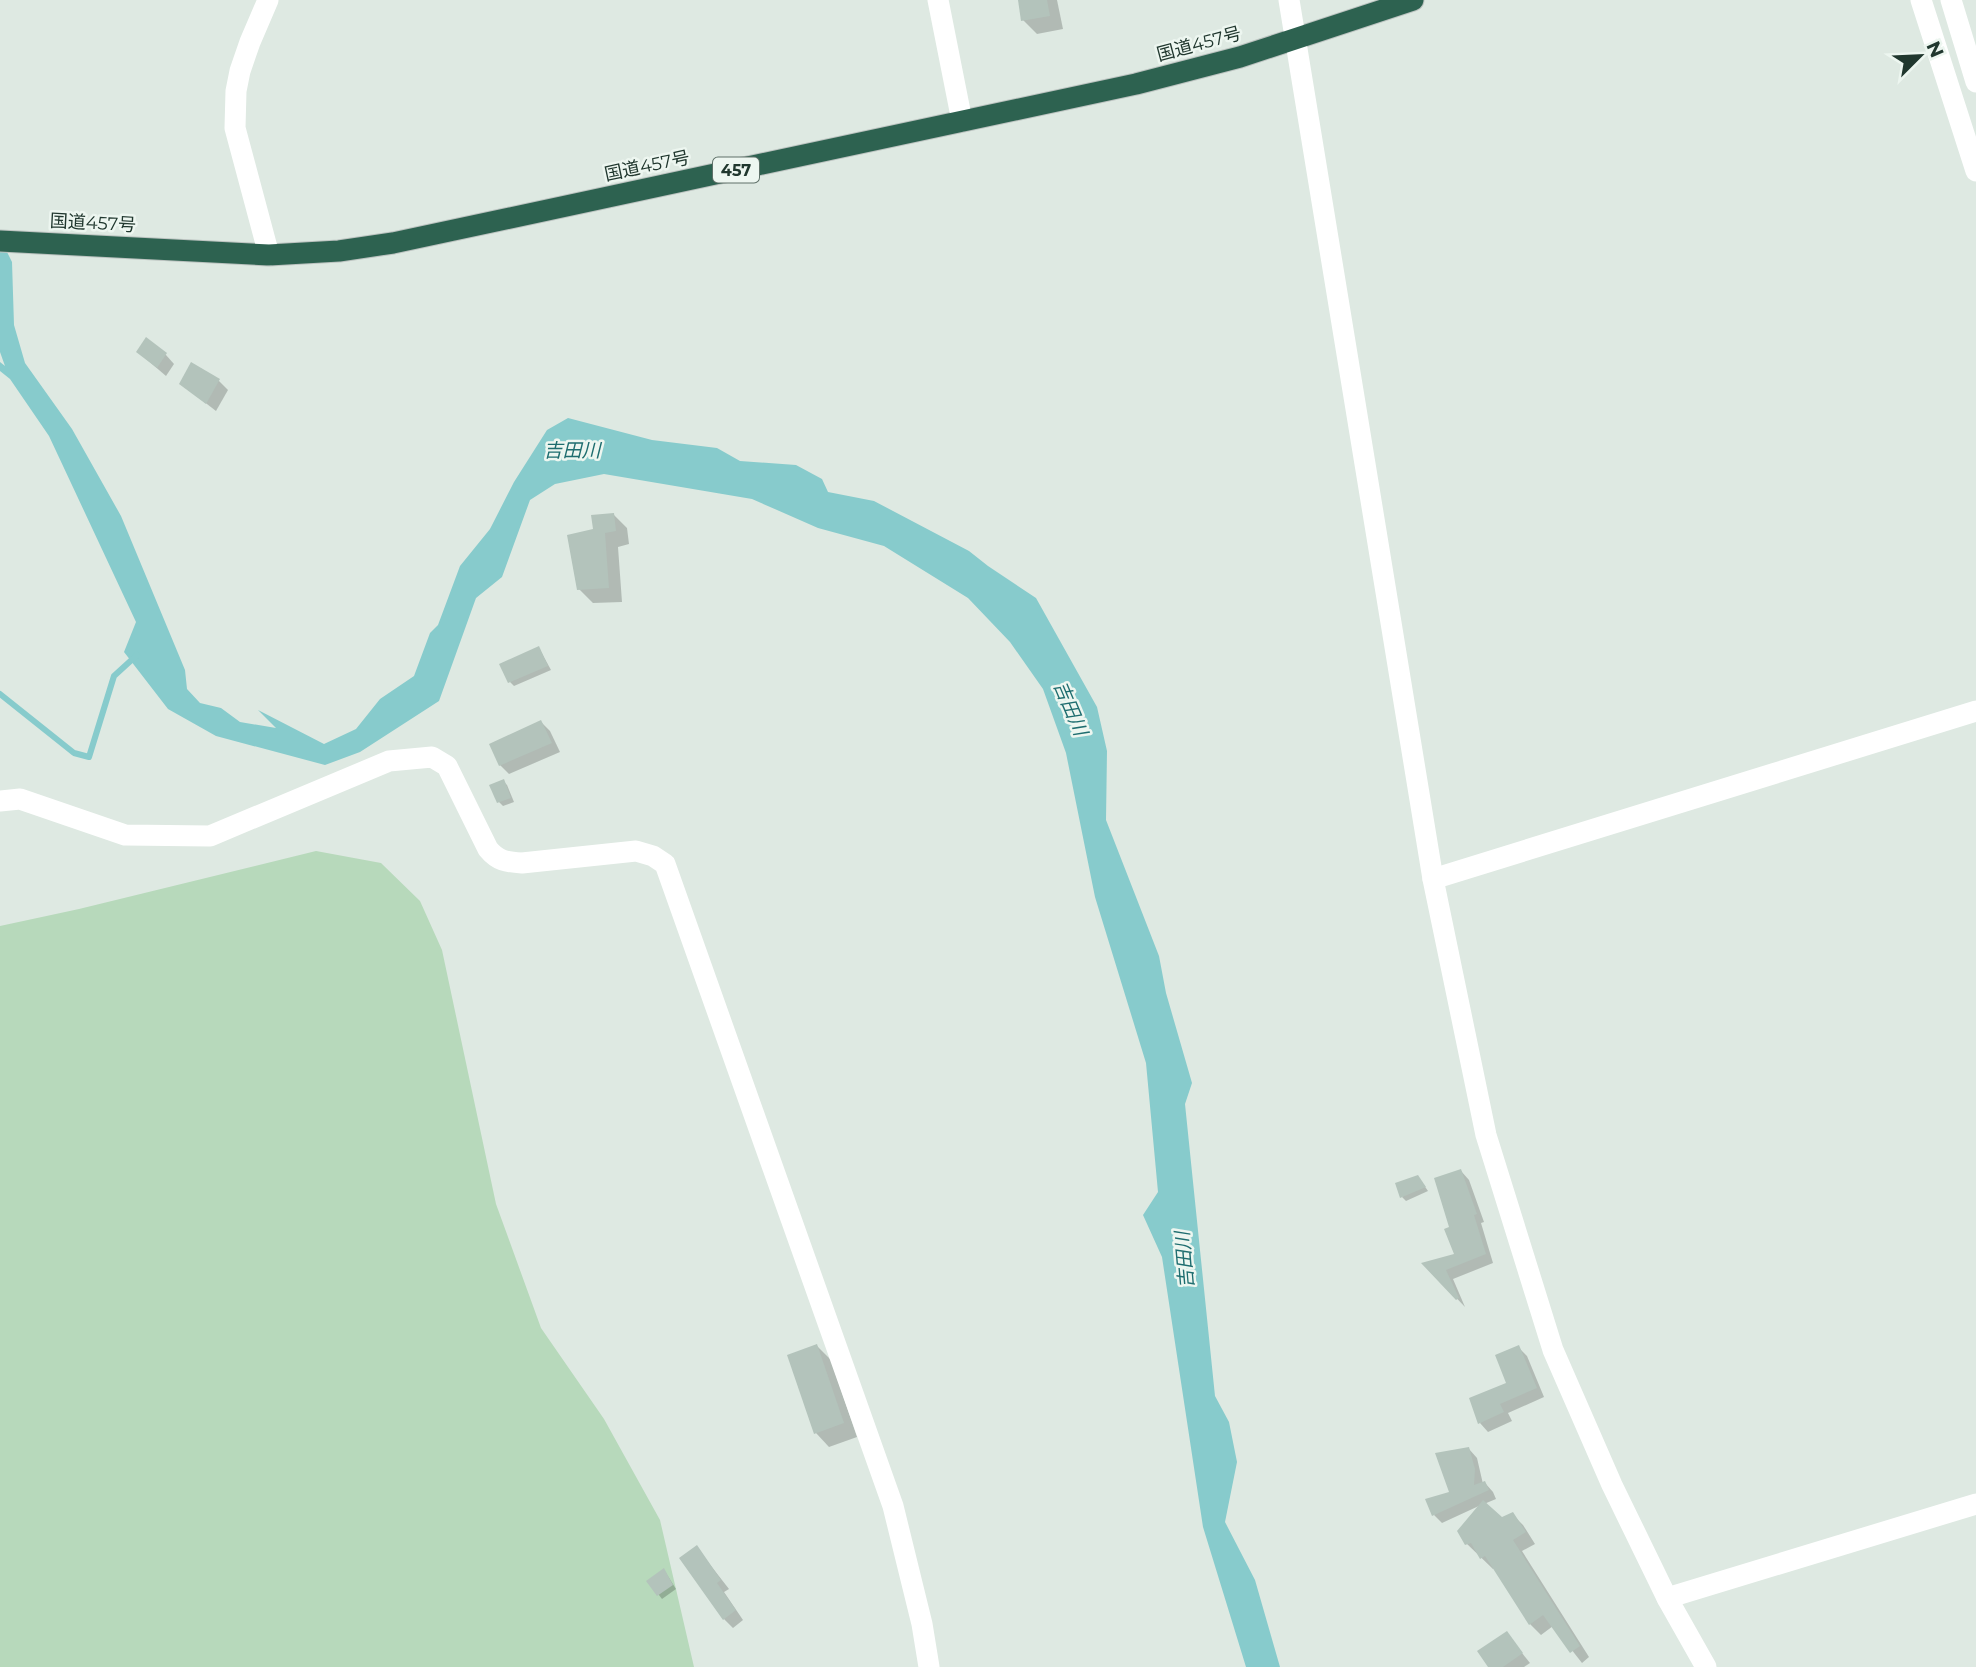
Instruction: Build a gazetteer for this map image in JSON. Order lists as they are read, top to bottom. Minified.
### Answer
{"streets":{"highway":["国道457号","457"]},"water":["吉田川"],"north":"top right"}
